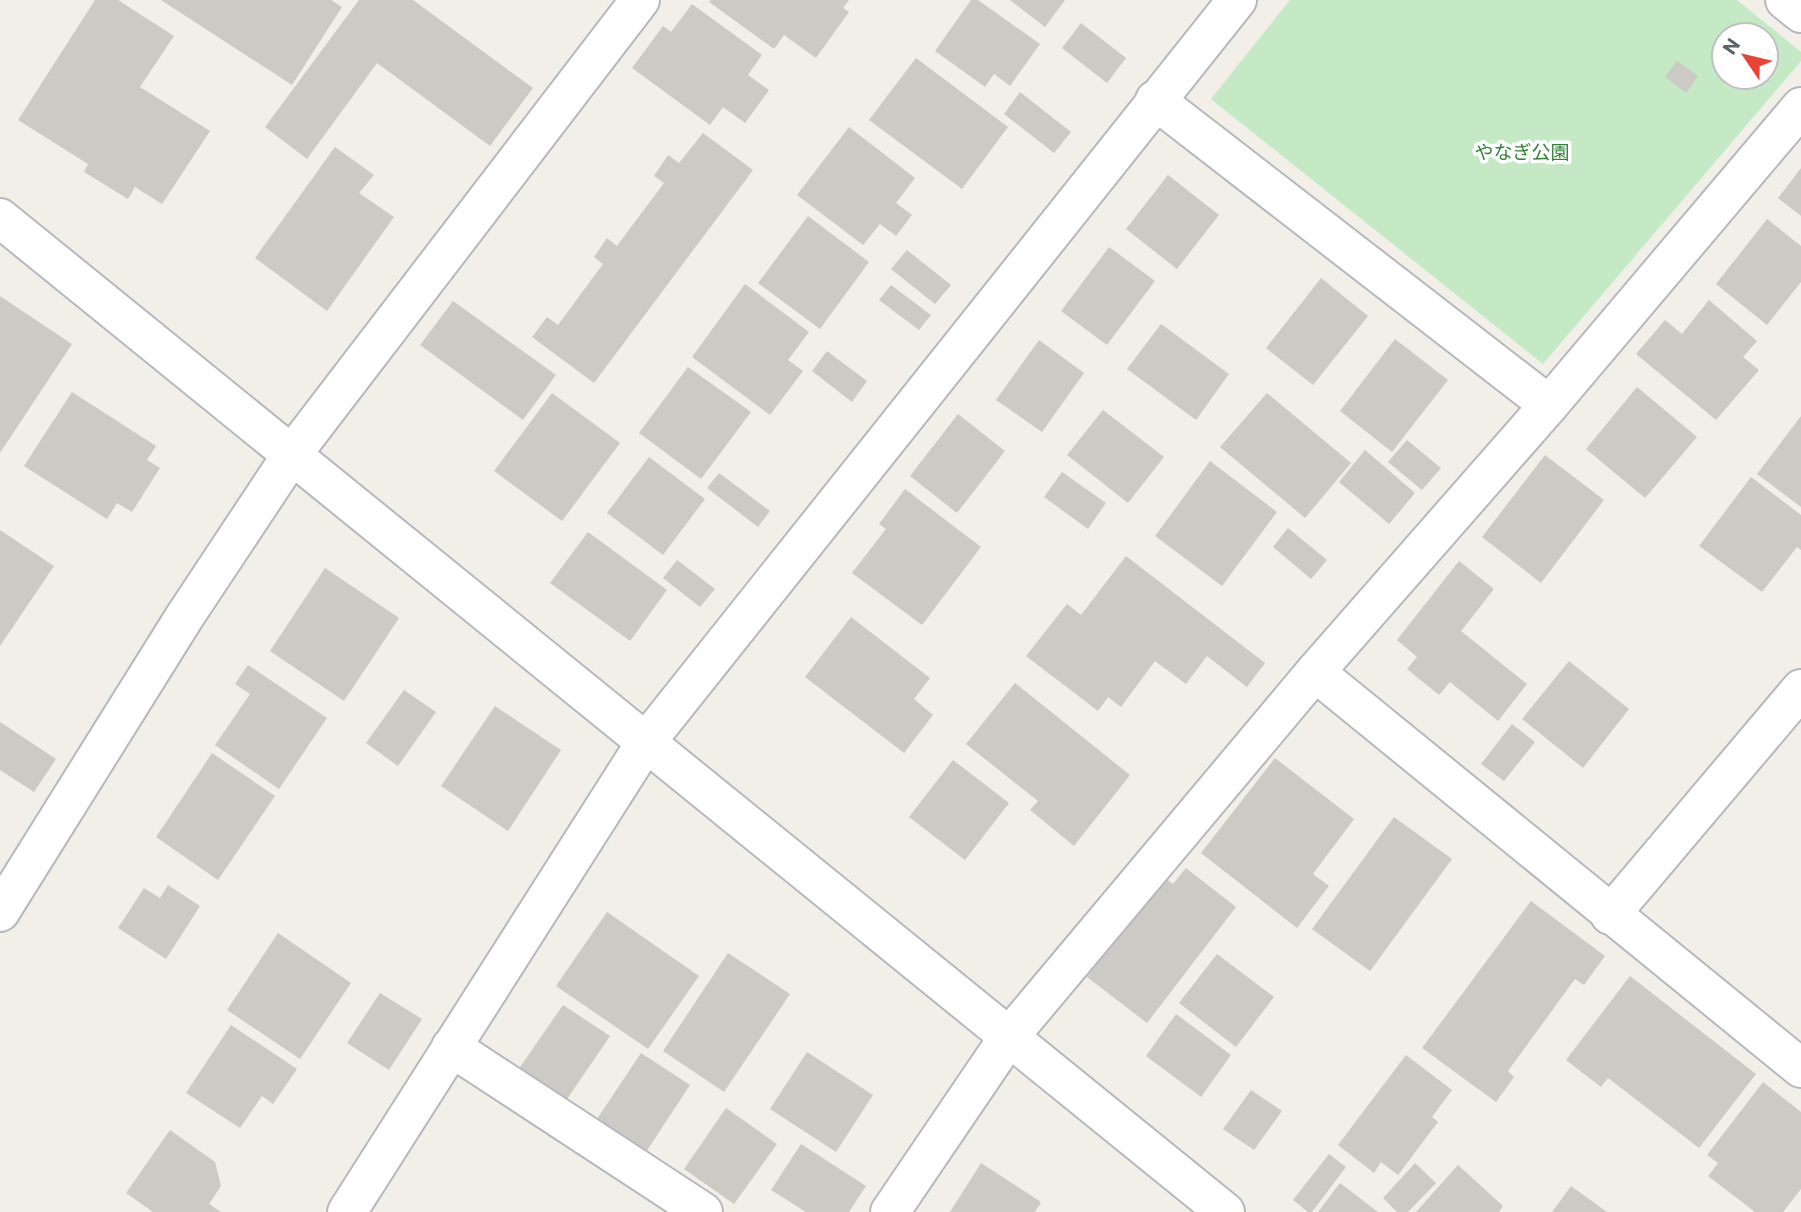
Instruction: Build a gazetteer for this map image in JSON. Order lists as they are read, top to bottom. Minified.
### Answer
{"parks":["やなぎ公園"],"north":"top left"}
